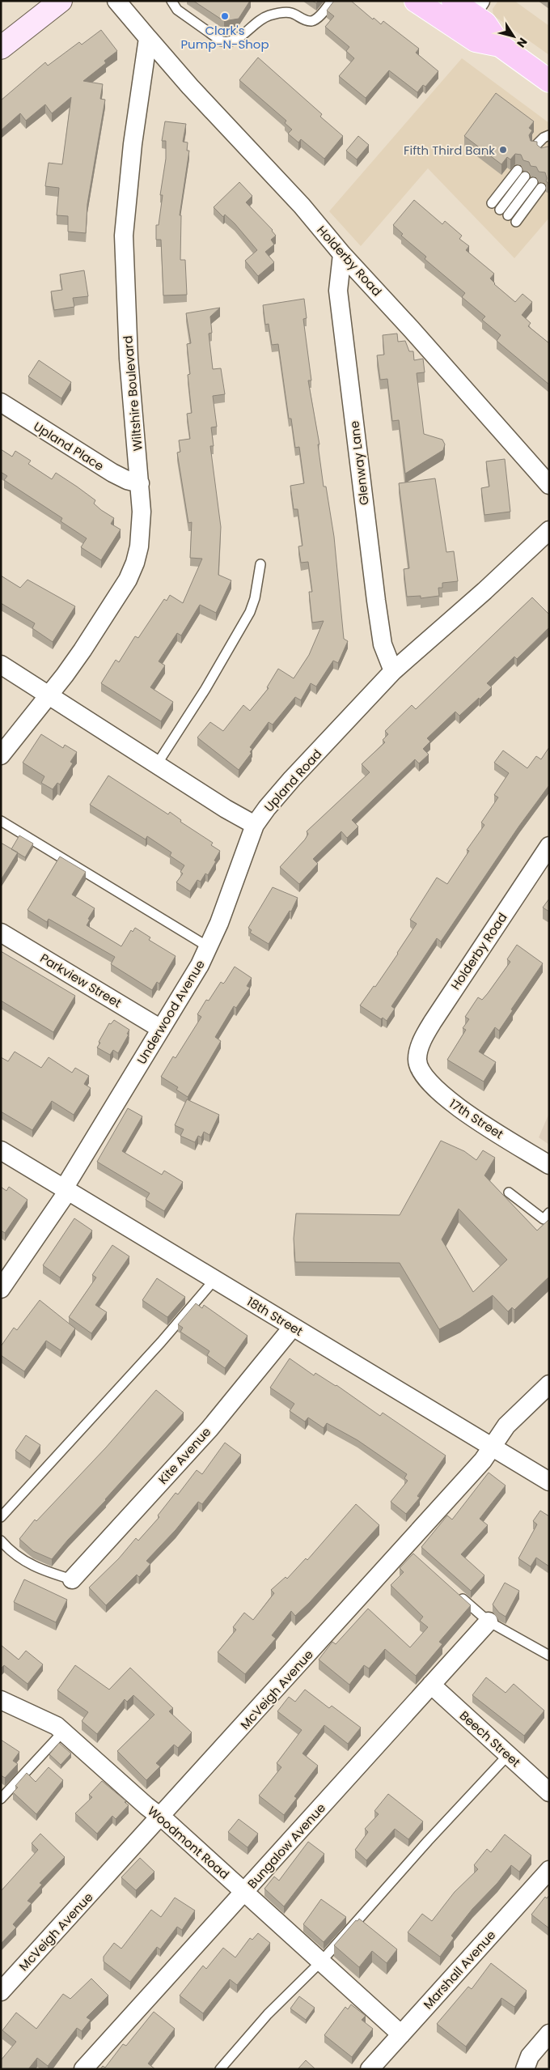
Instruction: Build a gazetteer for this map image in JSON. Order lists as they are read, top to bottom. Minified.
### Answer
{"streets":{"street":["Holderby Road","Wiltshire Boulevard","Upland Place","Glenway Lane","Upland Road","Parkview Street","Underwood Avenue","17th Street","18th Street","Kite Avenue","McVeigh Avenue","Beech Street","Woodmont Road","Bungalow Avenue","Marshall Avenue"]},"crossings":[["Holderby Road","Wiltshire Boulevard"],["Holderby Road","Glenway Lane"],["Holderby Road","17th Street"],["Wiltshire Boulevard","Upland Place"],["Glenway Lane","Upland Road"],["Upland Road","Underwood Avenue"],["Parkview Street","Underwood Avenue"],["Underwood Avenue","18th Street"],["18th Street","Kite Avenue"],["18th Street","McVeigh Avenue"],["McVeigh Avenue","Woodmont Road"],["Beech Street","Bungalow Avenue"],["Woodmont Road","Bungalow Avenue"],["Woodmont Road","Marshall Avenue"]],"places":["Clark's Pump-N-Shop","Fifth Third Bank"],"north":"bottom right"}
